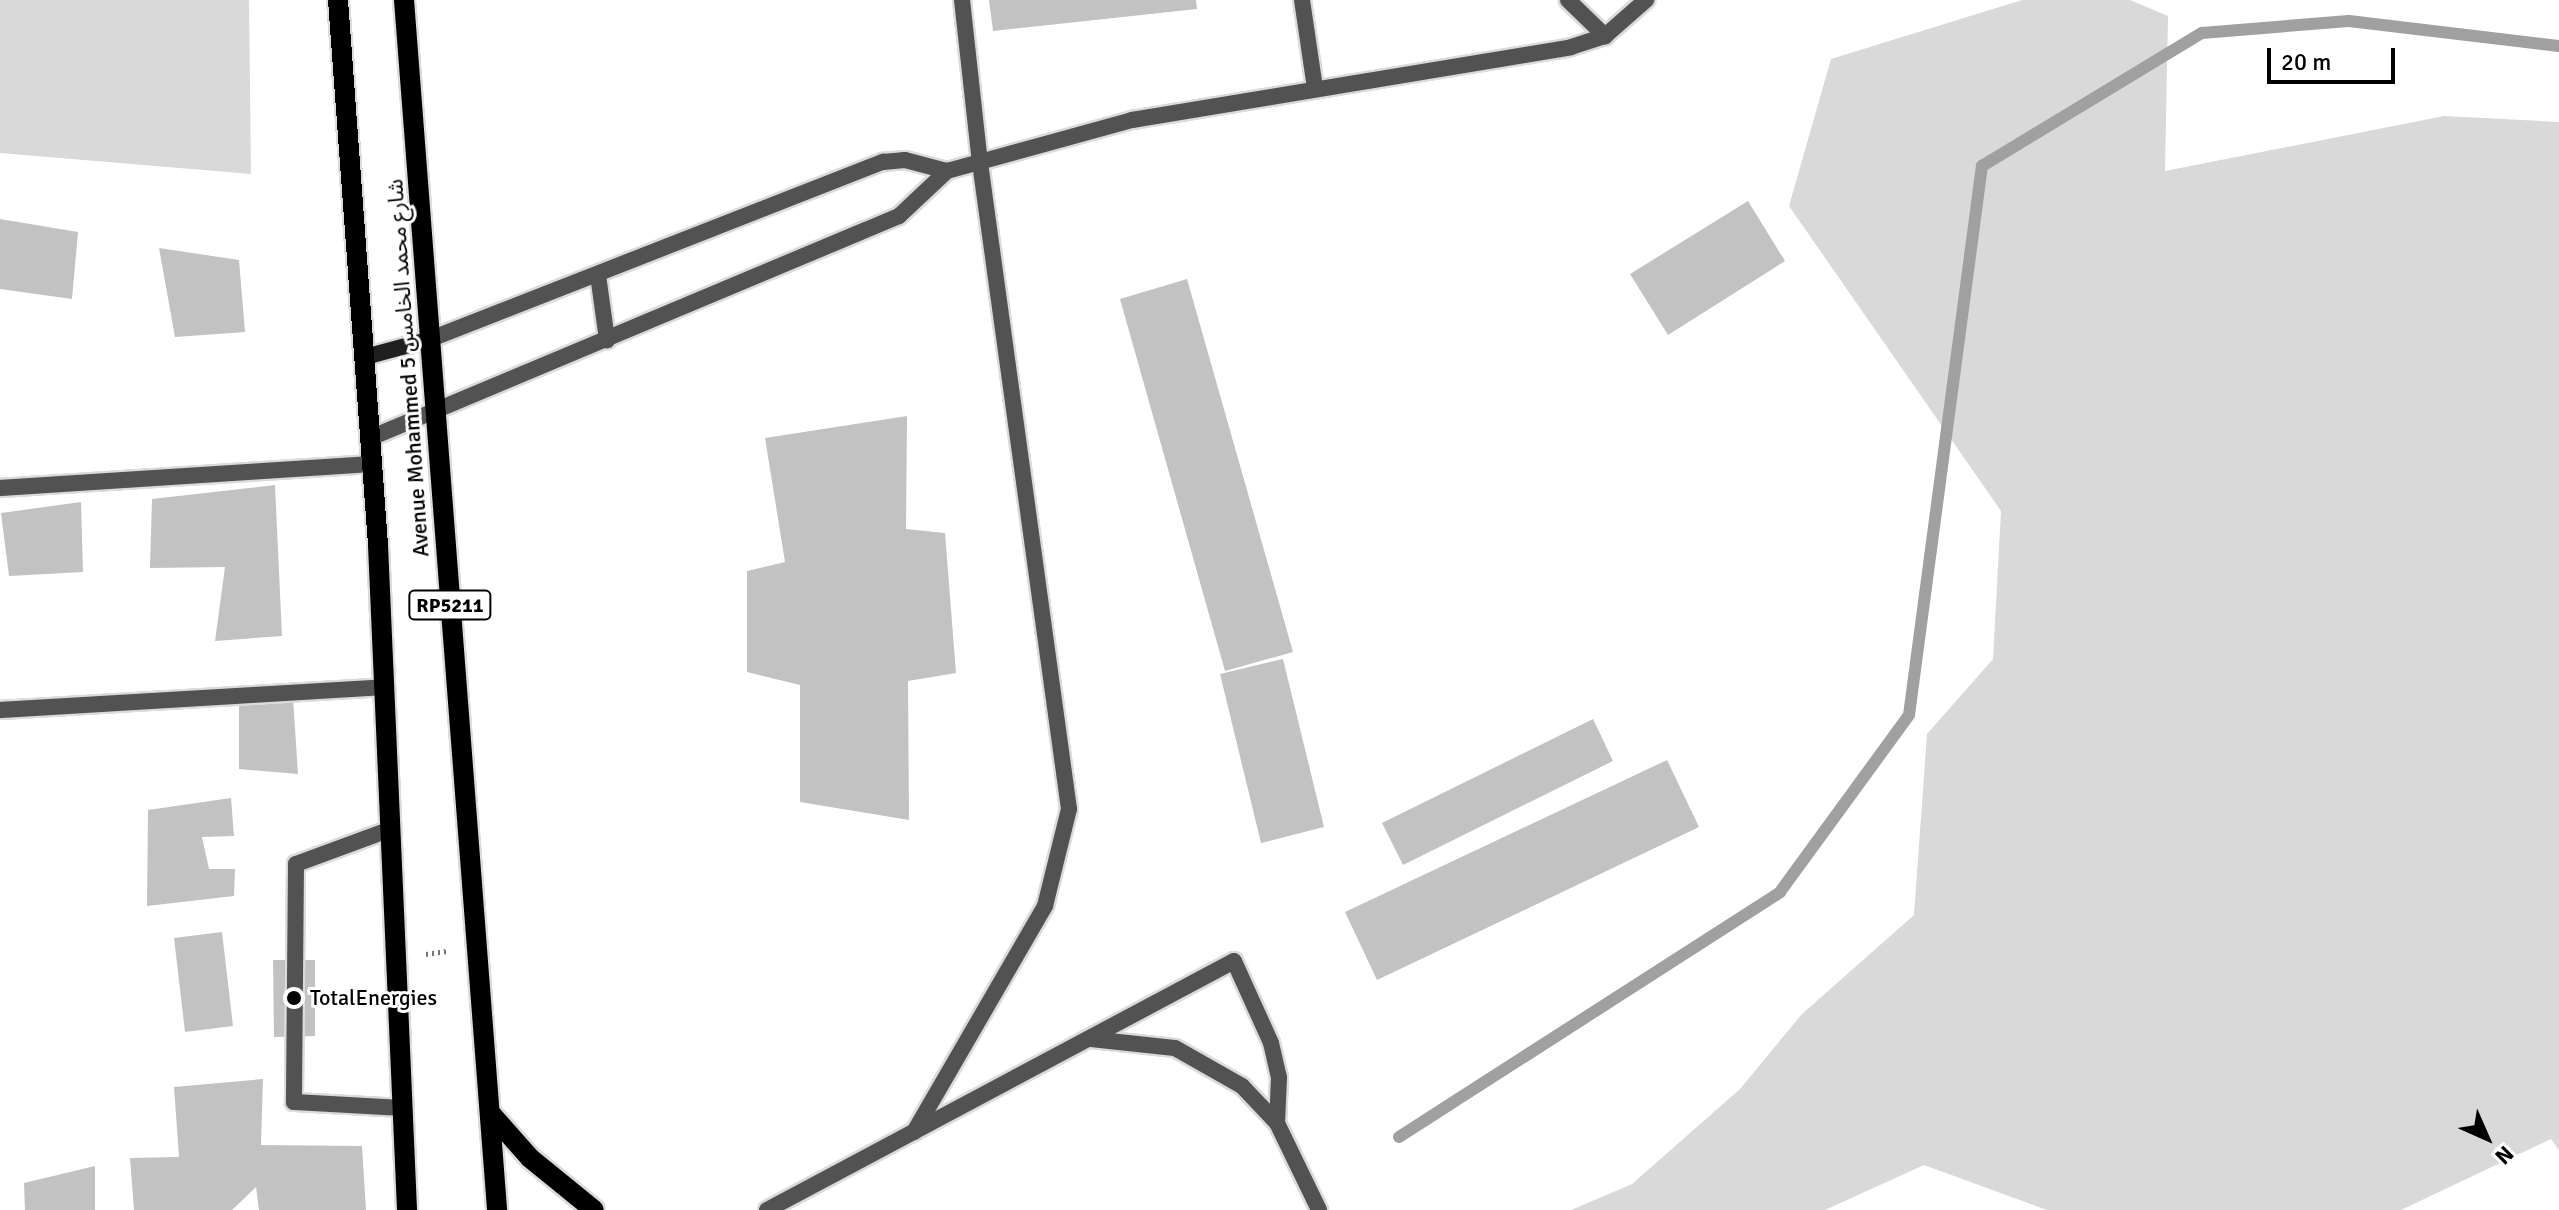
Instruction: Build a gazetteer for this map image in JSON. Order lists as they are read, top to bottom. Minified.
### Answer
{"streets":{"main road":["Avenue Mohammed 5 شارع محمد الخامس","RP5211"]},"places":["TotalEnergies"],"scale_bar":"20 m","north":"bottom right"}
